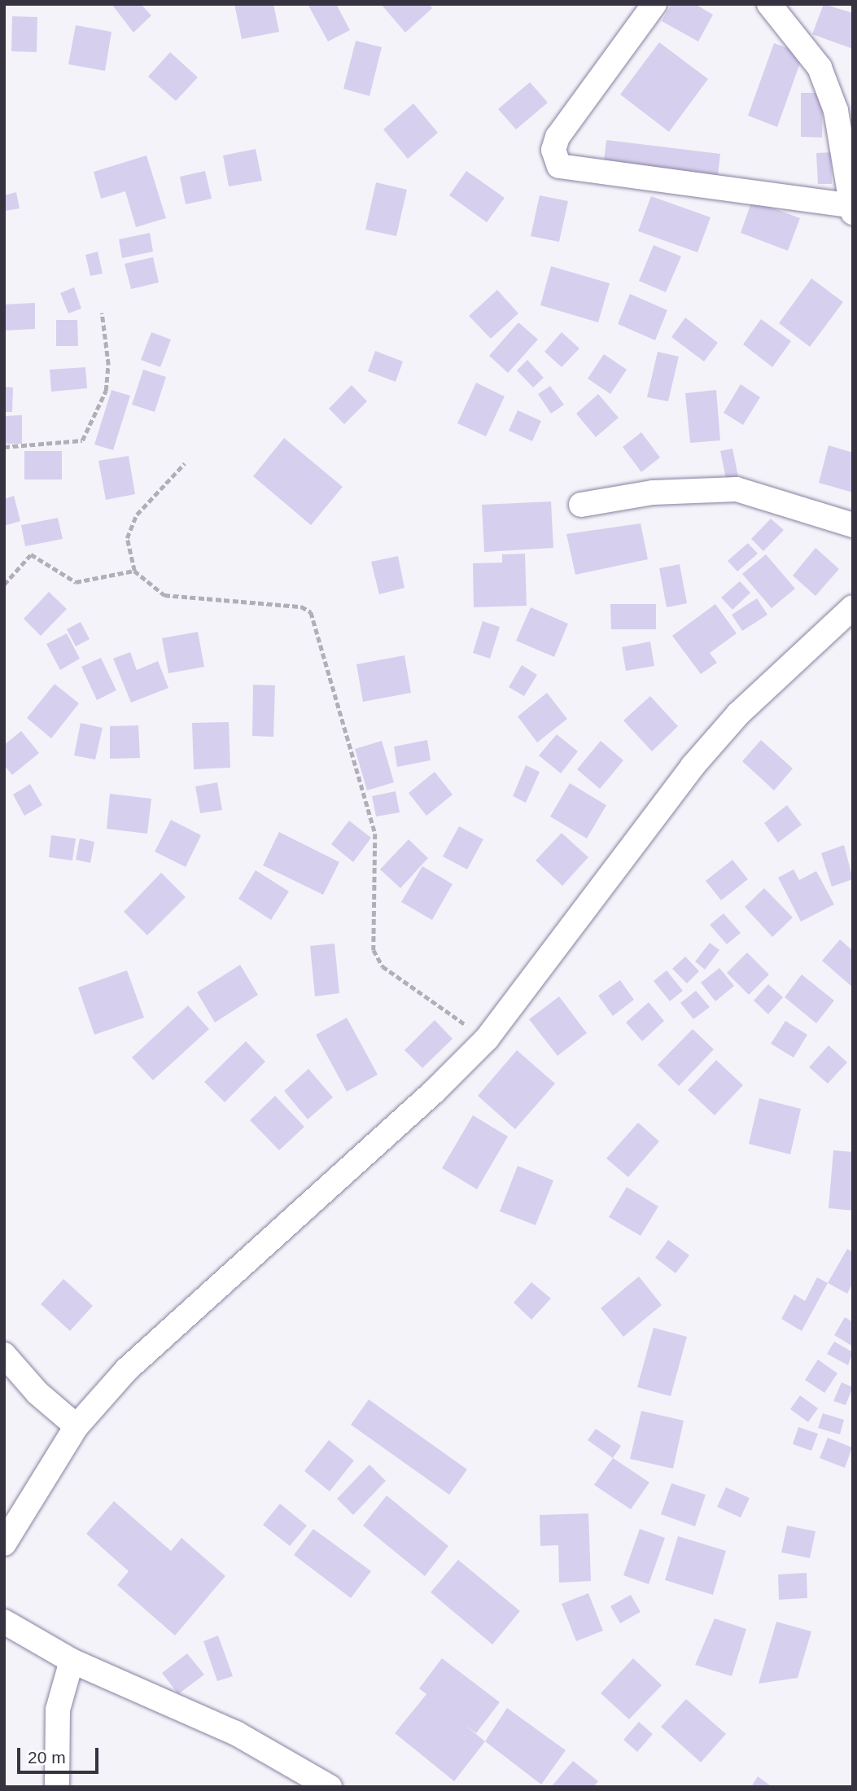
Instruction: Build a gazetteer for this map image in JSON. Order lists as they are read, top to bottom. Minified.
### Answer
{"scale_bar":"20 m"}
